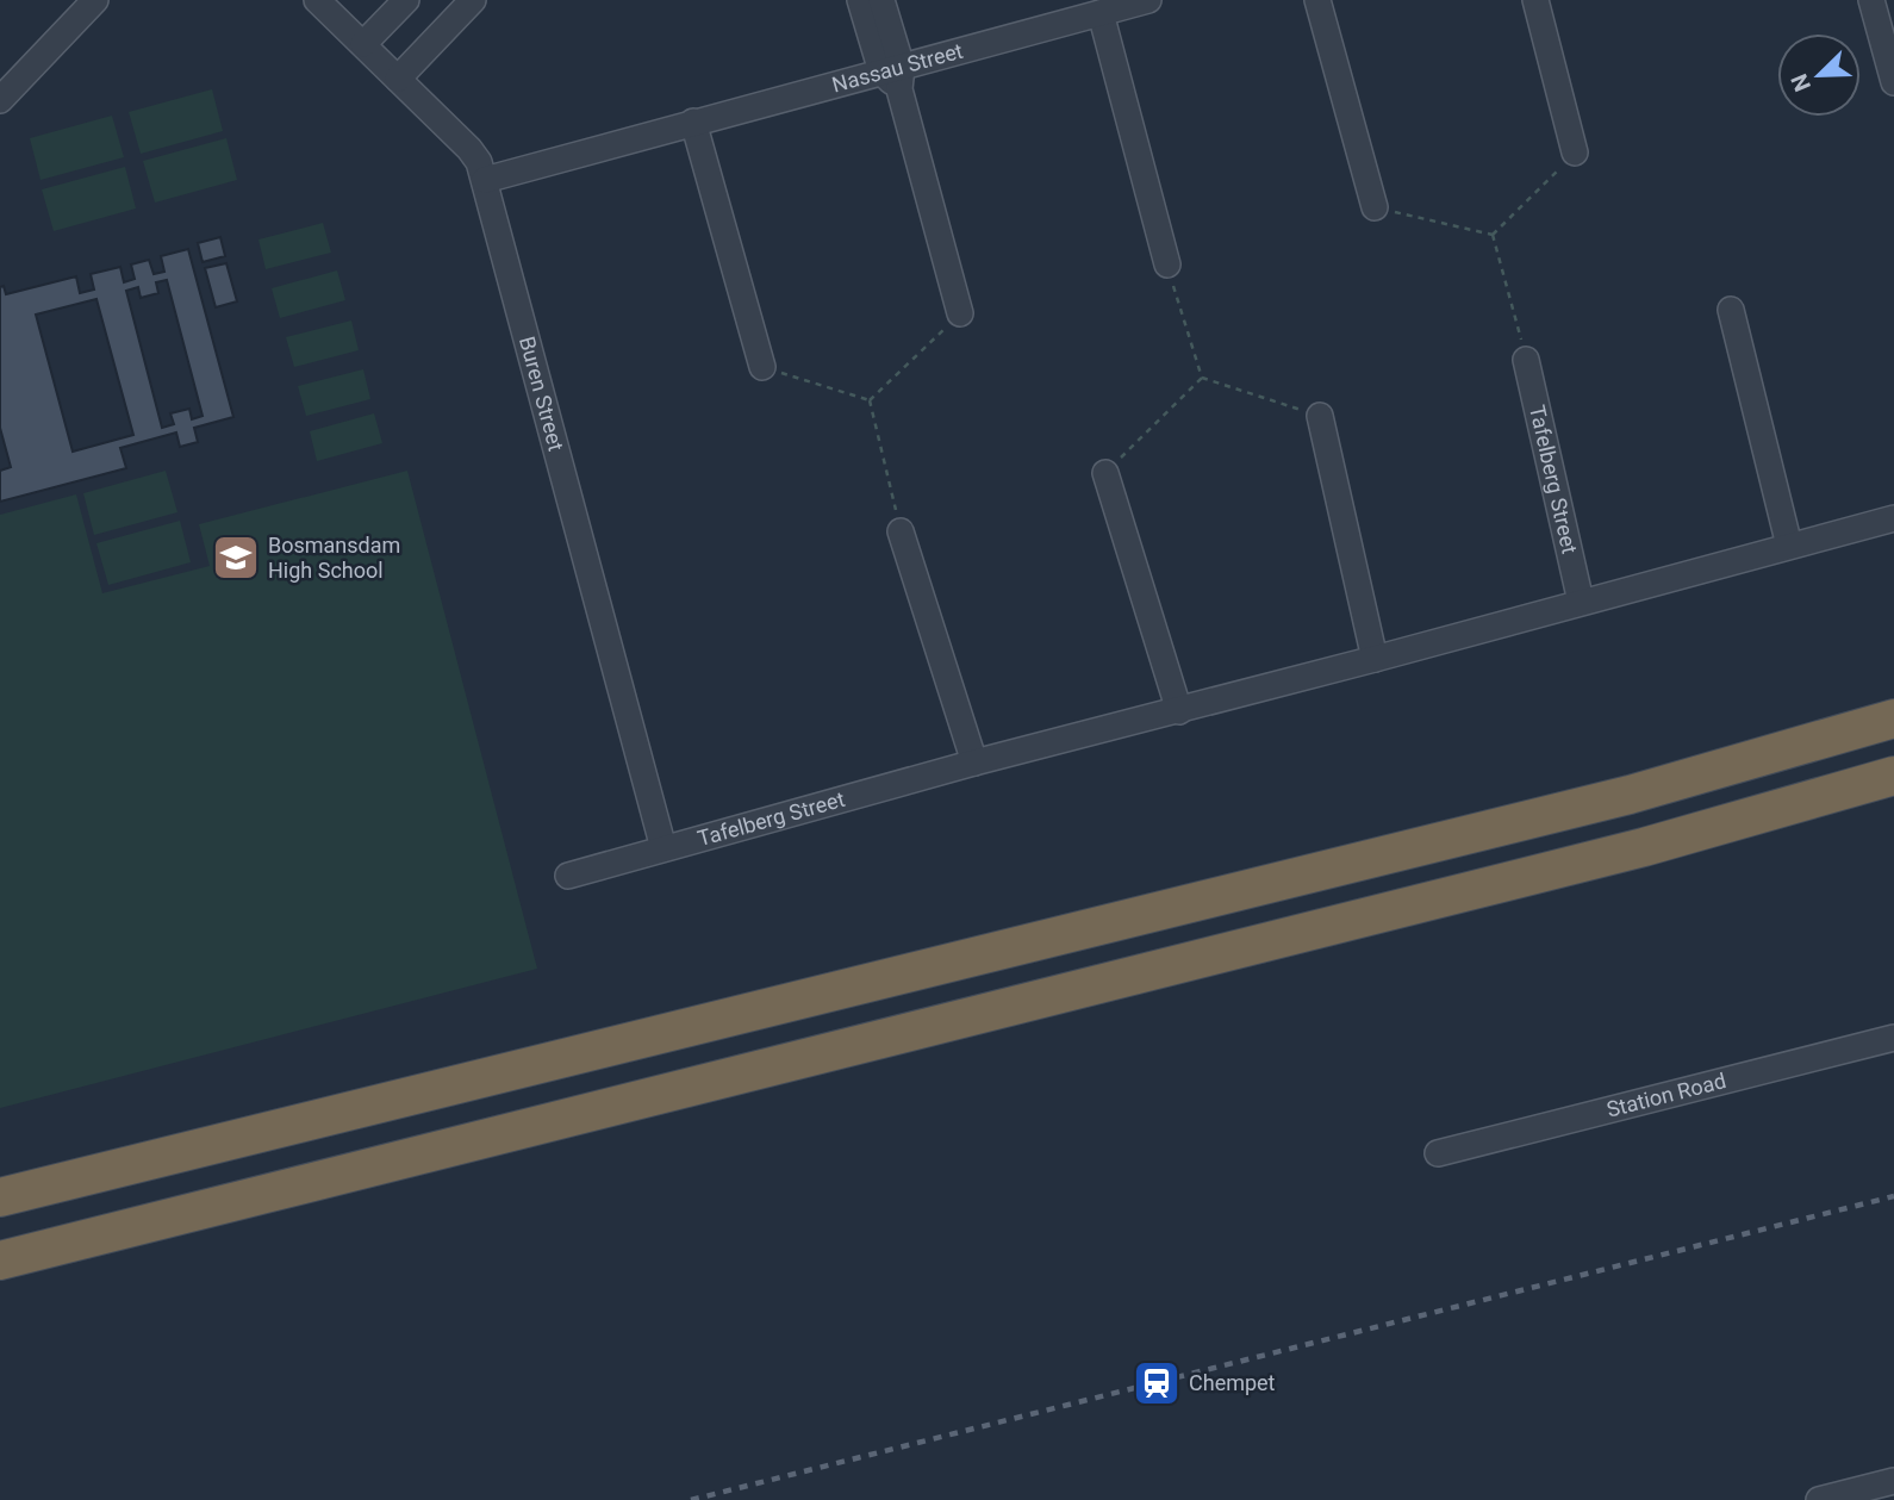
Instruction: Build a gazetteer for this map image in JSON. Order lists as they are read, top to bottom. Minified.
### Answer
{"streets":{"street":["Nassau Street","Buren Street","Tafelberg Street","Station Road"]},"crossings":[["Nassau Street","Buren Street"],["Buren Street","Tafelberg Street"]],"places":{"school or university":["Bosmansdam High School"],"station":["Chempet"]},"north":"bottom left"}
